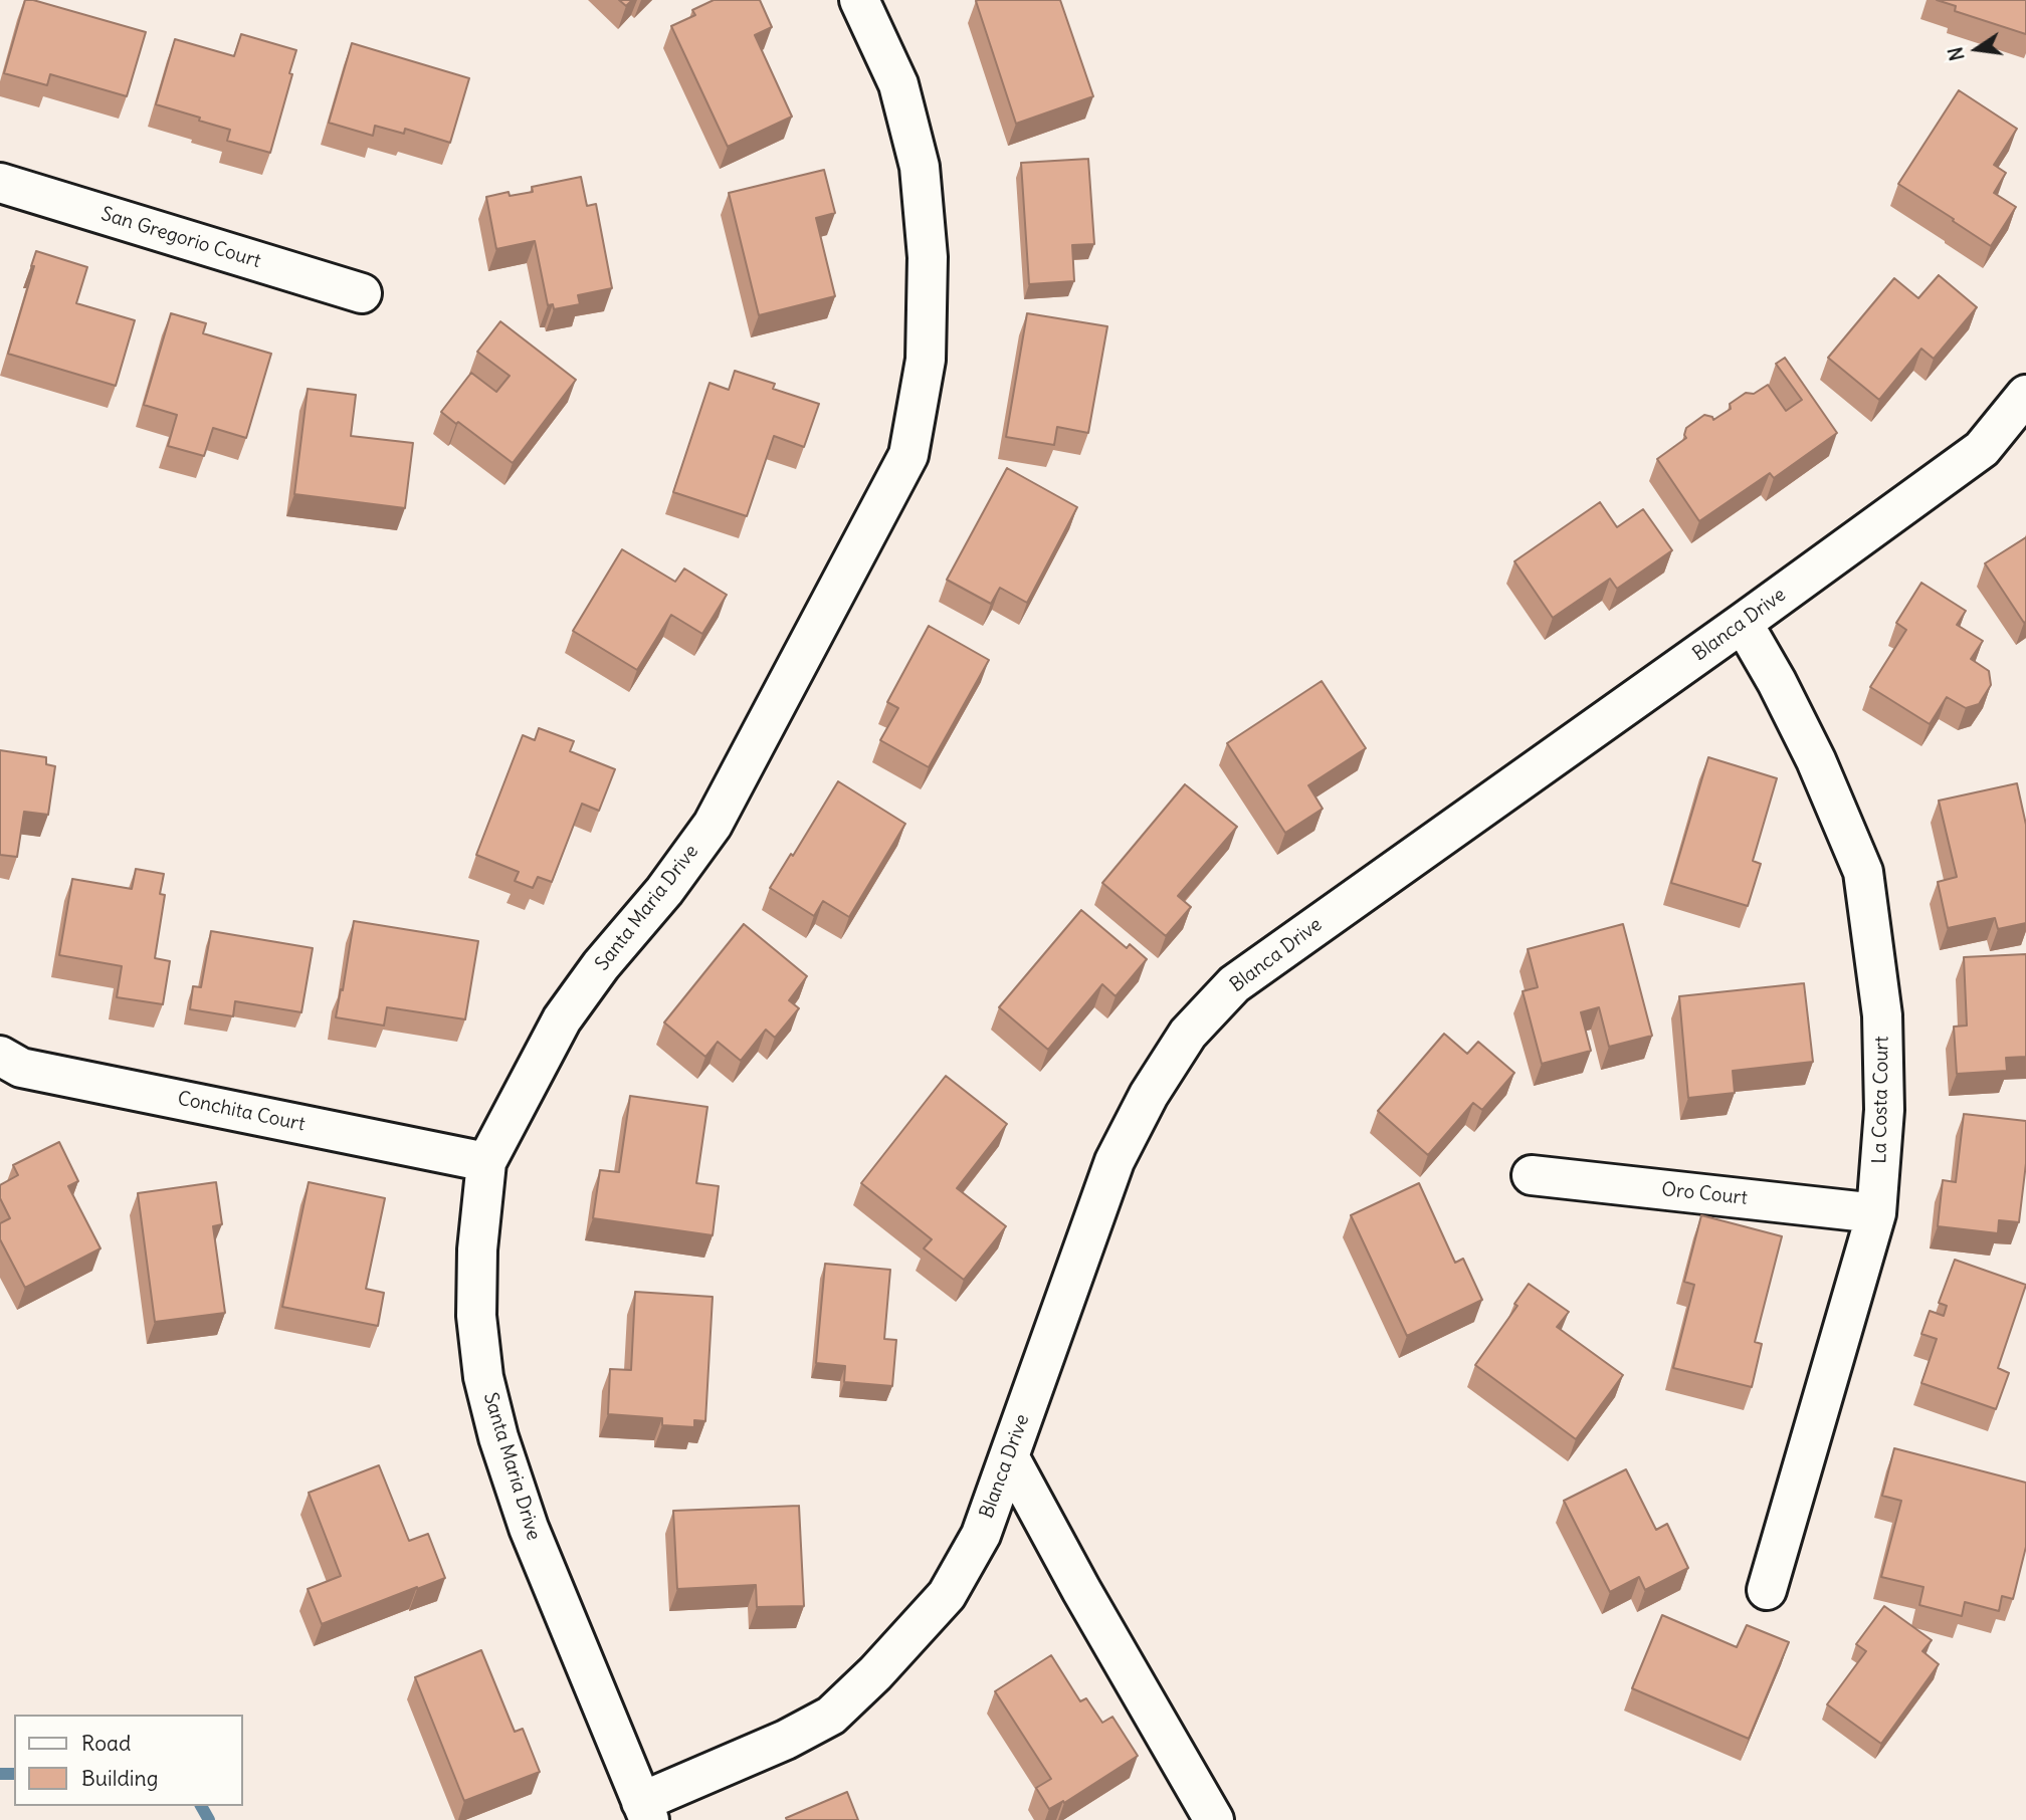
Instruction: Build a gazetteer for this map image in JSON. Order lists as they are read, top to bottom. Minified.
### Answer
{"streets":{"street":["San Gregorio Court","Blanca Drive","Santa Maria Drive","La Costa Court","Conchita Court","Oro Court"]},"crossings":[["Blanca Drive","Santa Maria Drive"],["Blanca Drive","La Costa Court"],["Santa Maria Drive","Conchita Court"],["La Costa Court","Oro Court"]],"legend":["Road","Building"],"north":"left"}
